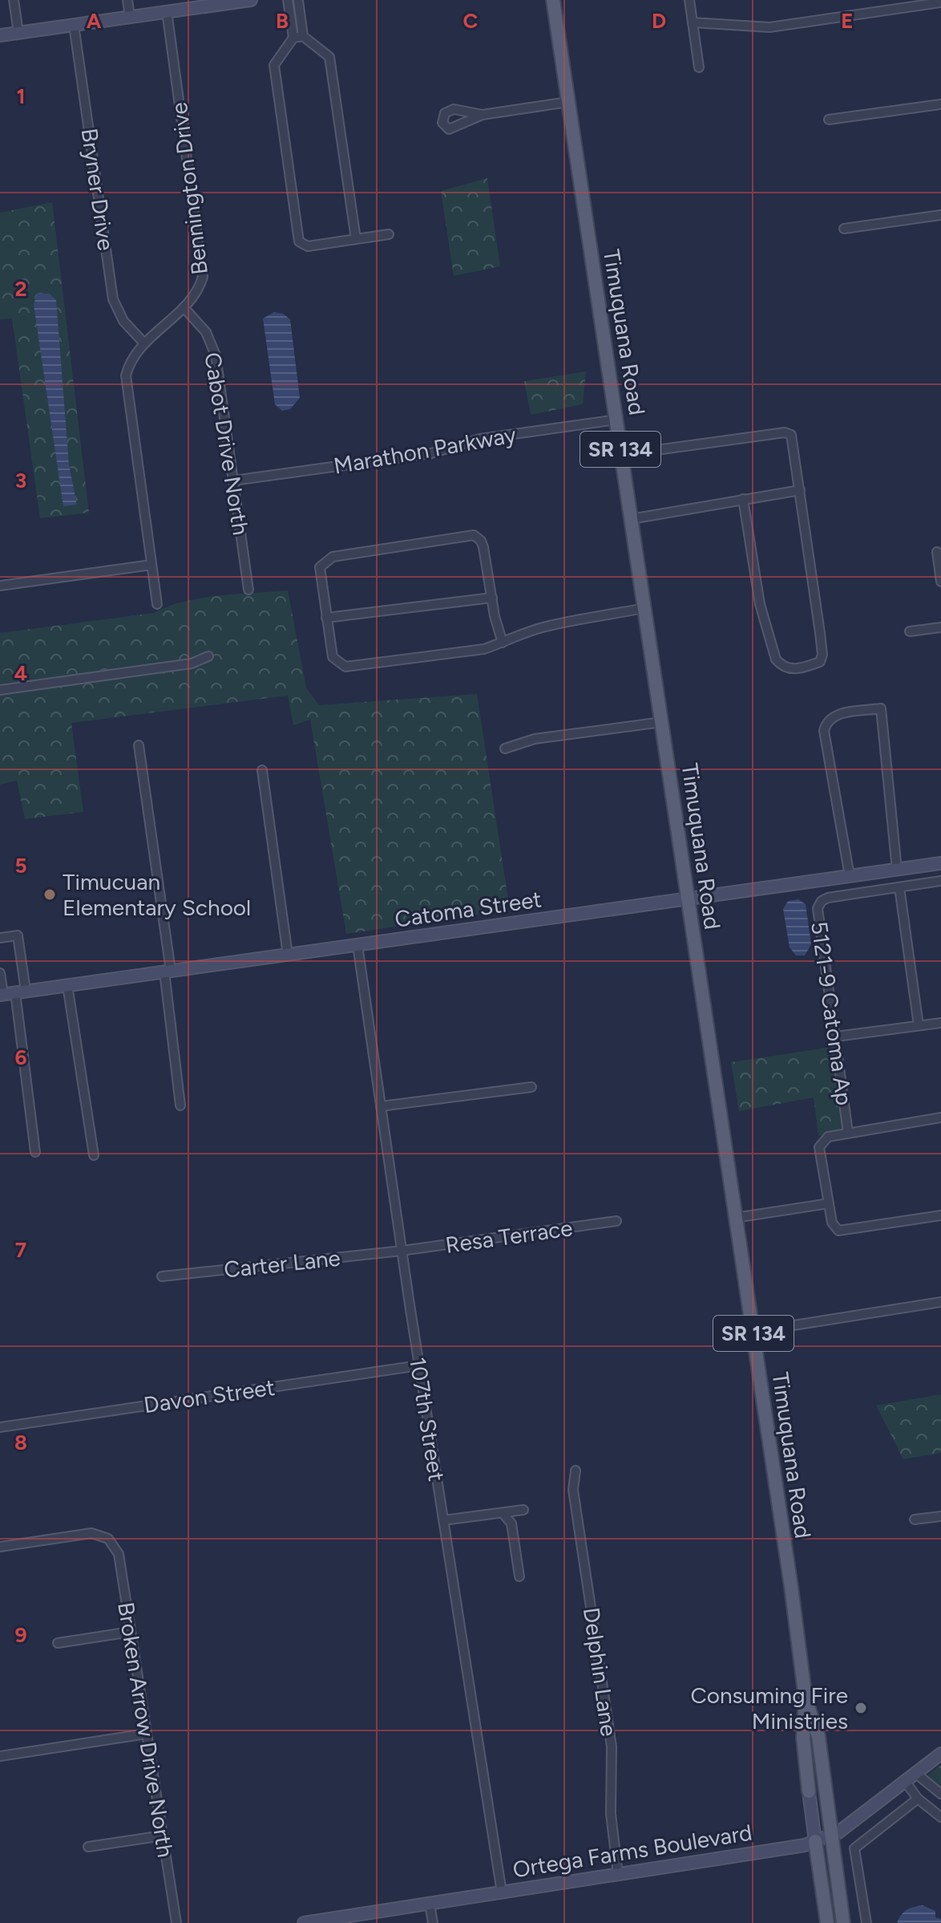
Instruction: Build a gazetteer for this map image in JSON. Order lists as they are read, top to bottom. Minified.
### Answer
{"streets":{"main road":["Timuquana Road","SR 134"],"street":["Bennington Drive","Bryner Drive","Cabot Drive North","Marathon Parkway","Catoma Street","5121-9 Catoma Ap","Resa Terrace","Carter Lane","Davon Street","107th Street","Delphin Lane","Broken Arrow Drive North","Ortega Farms Boulevard"]},"crossings":[["Bennington Drive","Bryner Drive"],["Bennington Drive","Cabot Drive North"],["Timuquana Road","Marathon Parkway"],["Timuquana Road","Catoma Street"],["Timuquana Road","Ortega Farms Boulevard"],["Cabot Drive North","Marathon Parkway"],["Catoma Street","107th Street"],["Resa Terrace","Carter Lane"],["Resa Terrace","107th Street"],["Carter Lane","107th Street"],["Davon Street","107th Street"],["107th Street","Ortega Farms Boulevard"],["Delphin Lane","Ortega Farms Boulevard"]],"places":["Timucuan Elementary School","Consuming Fire Ministries"],"grid":{"columns":["A","B","C","D","E"],"rows":["1","2","3","4","5","6","7","8","9"]}}
